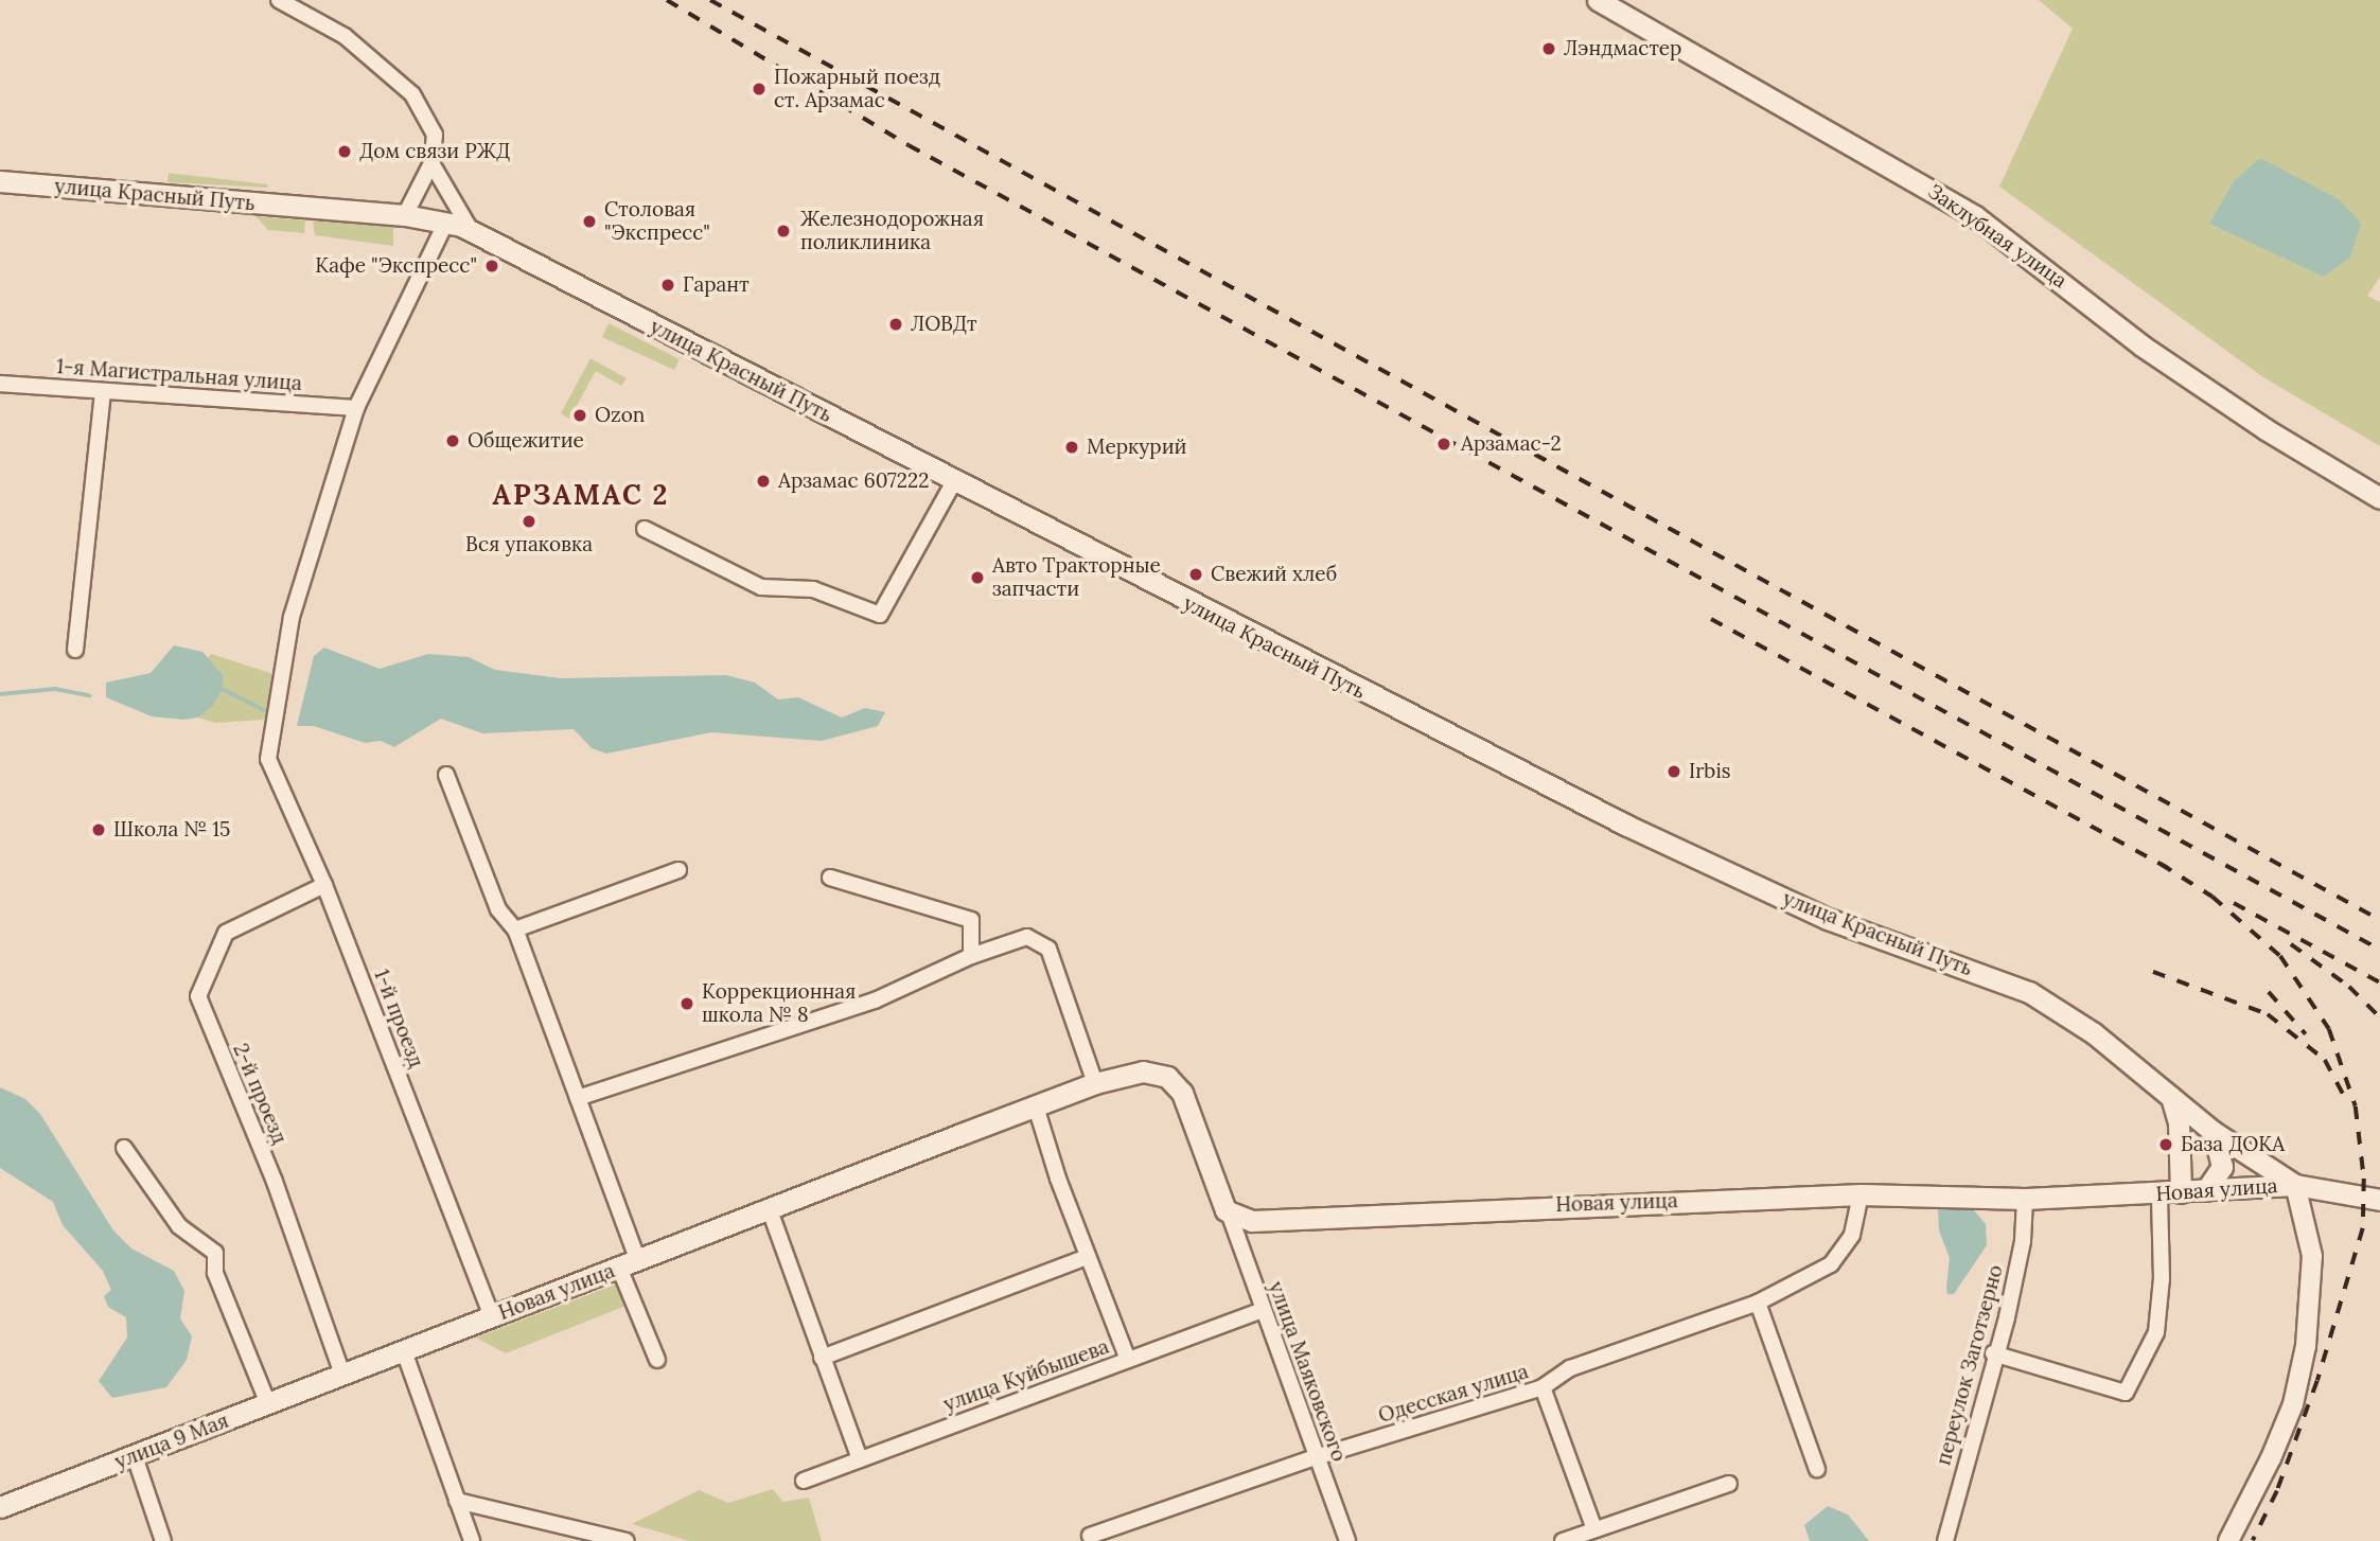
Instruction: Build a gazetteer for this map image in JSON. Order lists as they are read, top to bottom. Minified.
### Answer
{"streets":{"main road":["улица Красный Путь","Заклубная улица","Новая улица","улица 9 Мая"],"street":["1-я Магистральная улица","1-й проезд","2-й проезд","переулок Заготзерно","улица Маяковского","улица Куйбышева","Одесская улица"]},"crossings":[["улица Красный Путь","1-й проезд"],["улица Красный Путь","Новая улица"],["1-я Магистральная улица","1-й проезд"],["1-й проезд","2-й проезд"],["1-й проезд","Новая улица"],["2-й проезд","Новая улица"],["2-й проезд","улица 9 Мая"],["Новая улица","переулок Заготзерно"],["Новая улица","улица Маяковского"],["Новая улица","Одесская улица"],["Новая улица","улица 9 Мая"],["улица Маяковского","улица Куйбышева"],["улица Маяковского","Одесская улица"]],"districts":["АРЗАМАС 2"],"places":["Лэндмастер","Пожарный поезд ст. Арзамас","Дом связи РЖД","Столовая \"Экспресс\"","Железнодорожная поликлиника","Кафе \"Экспресс\"","Гарант","ЛОВДт","Ozon","Общежитие","Арзамас-2","Меркурий","Арзамас 607222","Вся упаковка","Свежий хлеб","Авто Тракторные запчасти","Irbis","Школа № 15","Коррекционная школа № 8","База ДОКА"]}
